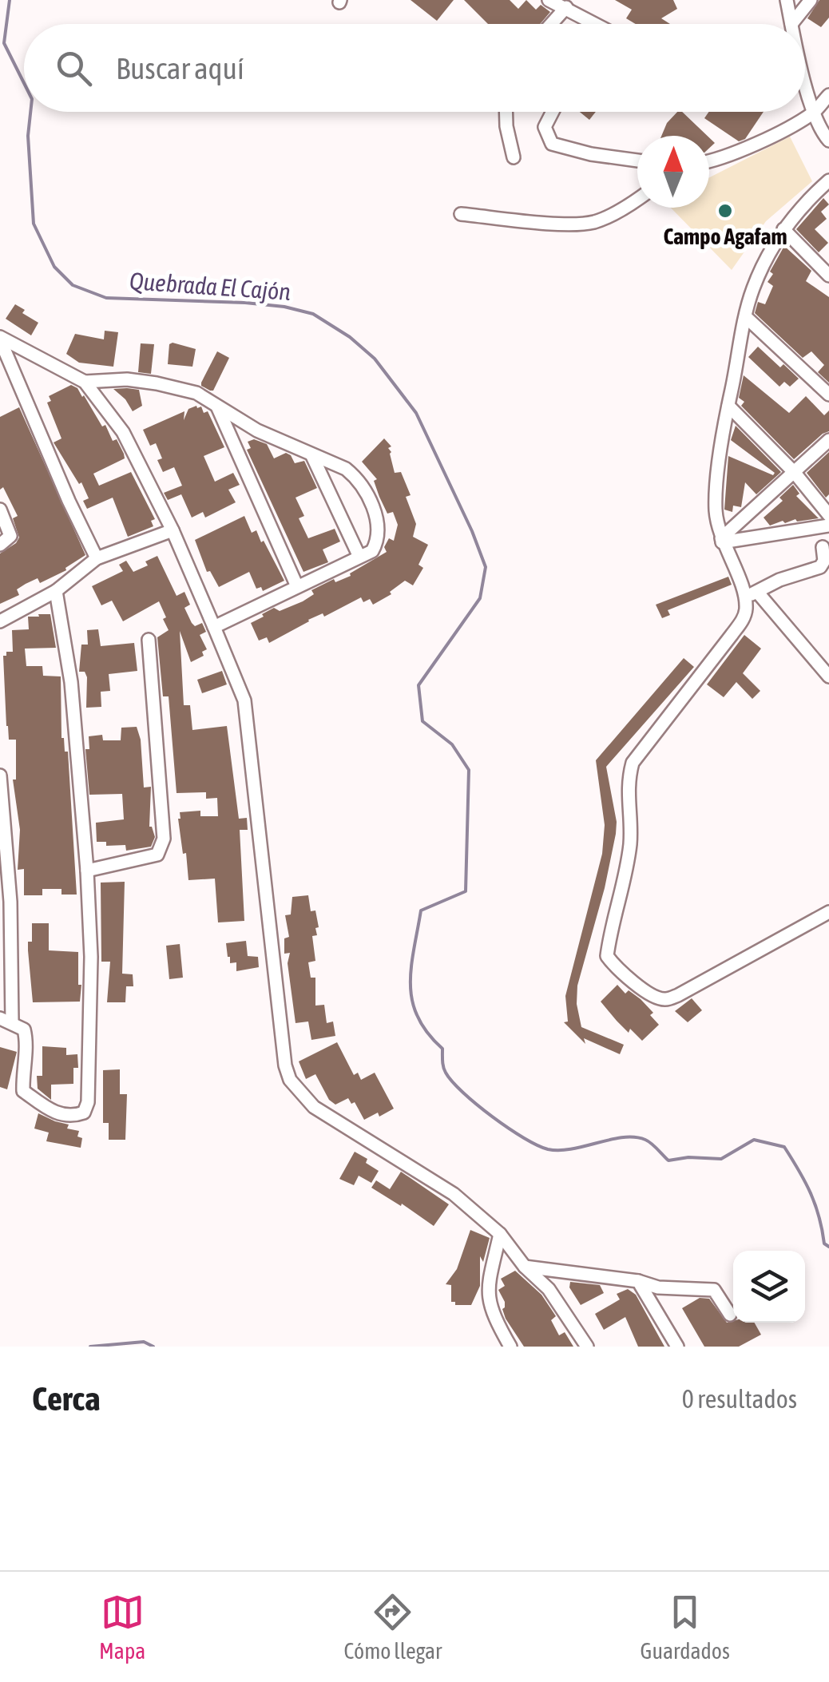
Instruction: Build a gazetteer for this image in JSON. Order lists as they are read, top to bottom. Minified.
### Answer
{"water":["Quebrada El Cajón"],"places":["Campo Agafam"],"north":"top","page":{"search":"Buscar aquí","heading":["Cerca","0 resultados"],"nav":["Mapa","Cómo llegar","Guardados"]}}
